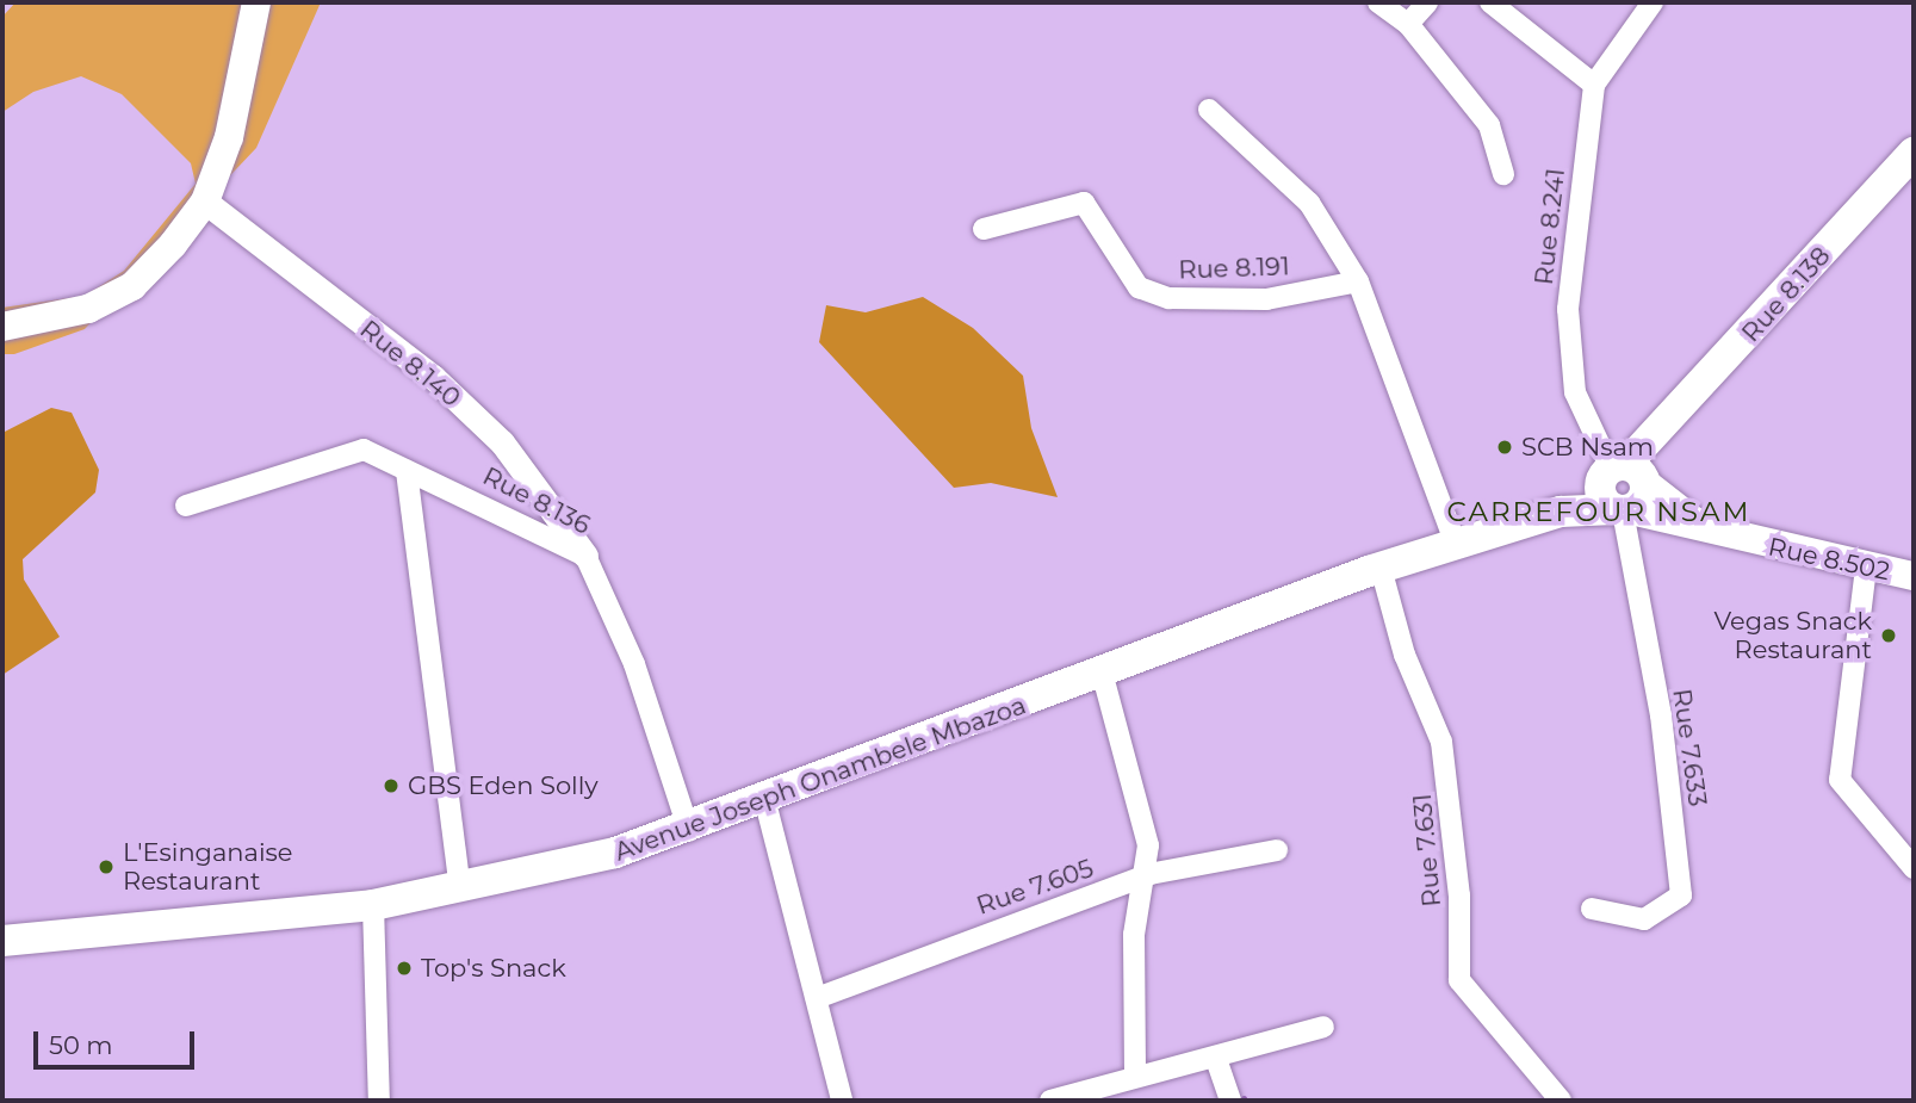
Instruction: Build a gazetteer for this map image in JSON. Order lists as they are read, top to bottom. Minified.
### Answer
{"streets":{"main road":["Rue 8.138","Rue 8.502","Avenue Joseph Onambele Mbazoa"],"street":["Rue 8.241","Rue 8.191","Rue 8.140","Rue 8.136","Rue 7.633","Rue 7.631","Rue 7.605"]},"crossings":[["Rue 8.241","Rue 8.138"],["Rue 8.241","Rue 8.502"],["Rue 8.241","Rue 7.633"],["Rue 8.241","Avenue Joseph Onambele Mbazoa"],["Rue 8.138","Rue 8.502"],["Rue 8.138","Rue 7.633"],["Rue 8.138","Avenue Joseph Onambele Mbazoa"],["Rue 8.140","Rue 8.136"],["Rue 8.136","Avenue Joseph Onambele Mbazoa"],["Rue 8.502","Rue 7.633"],["Rue 8.502","Avenue Joseph Onambele Mbazoa"],["Rue 7.633","Avenue Joseph Onambele Mbazoa"],["Avenue Joseph Onambele Mbazoa","Rue 7.631"]],"districts":["CARREFOUR NSAM"],"places":["SCB Nsam","Vegas Snack Restaurant","GBS Eden Solly","L'Esinganaise Restaurant","Top's Snack"],"scale_bar":"50 m"}
